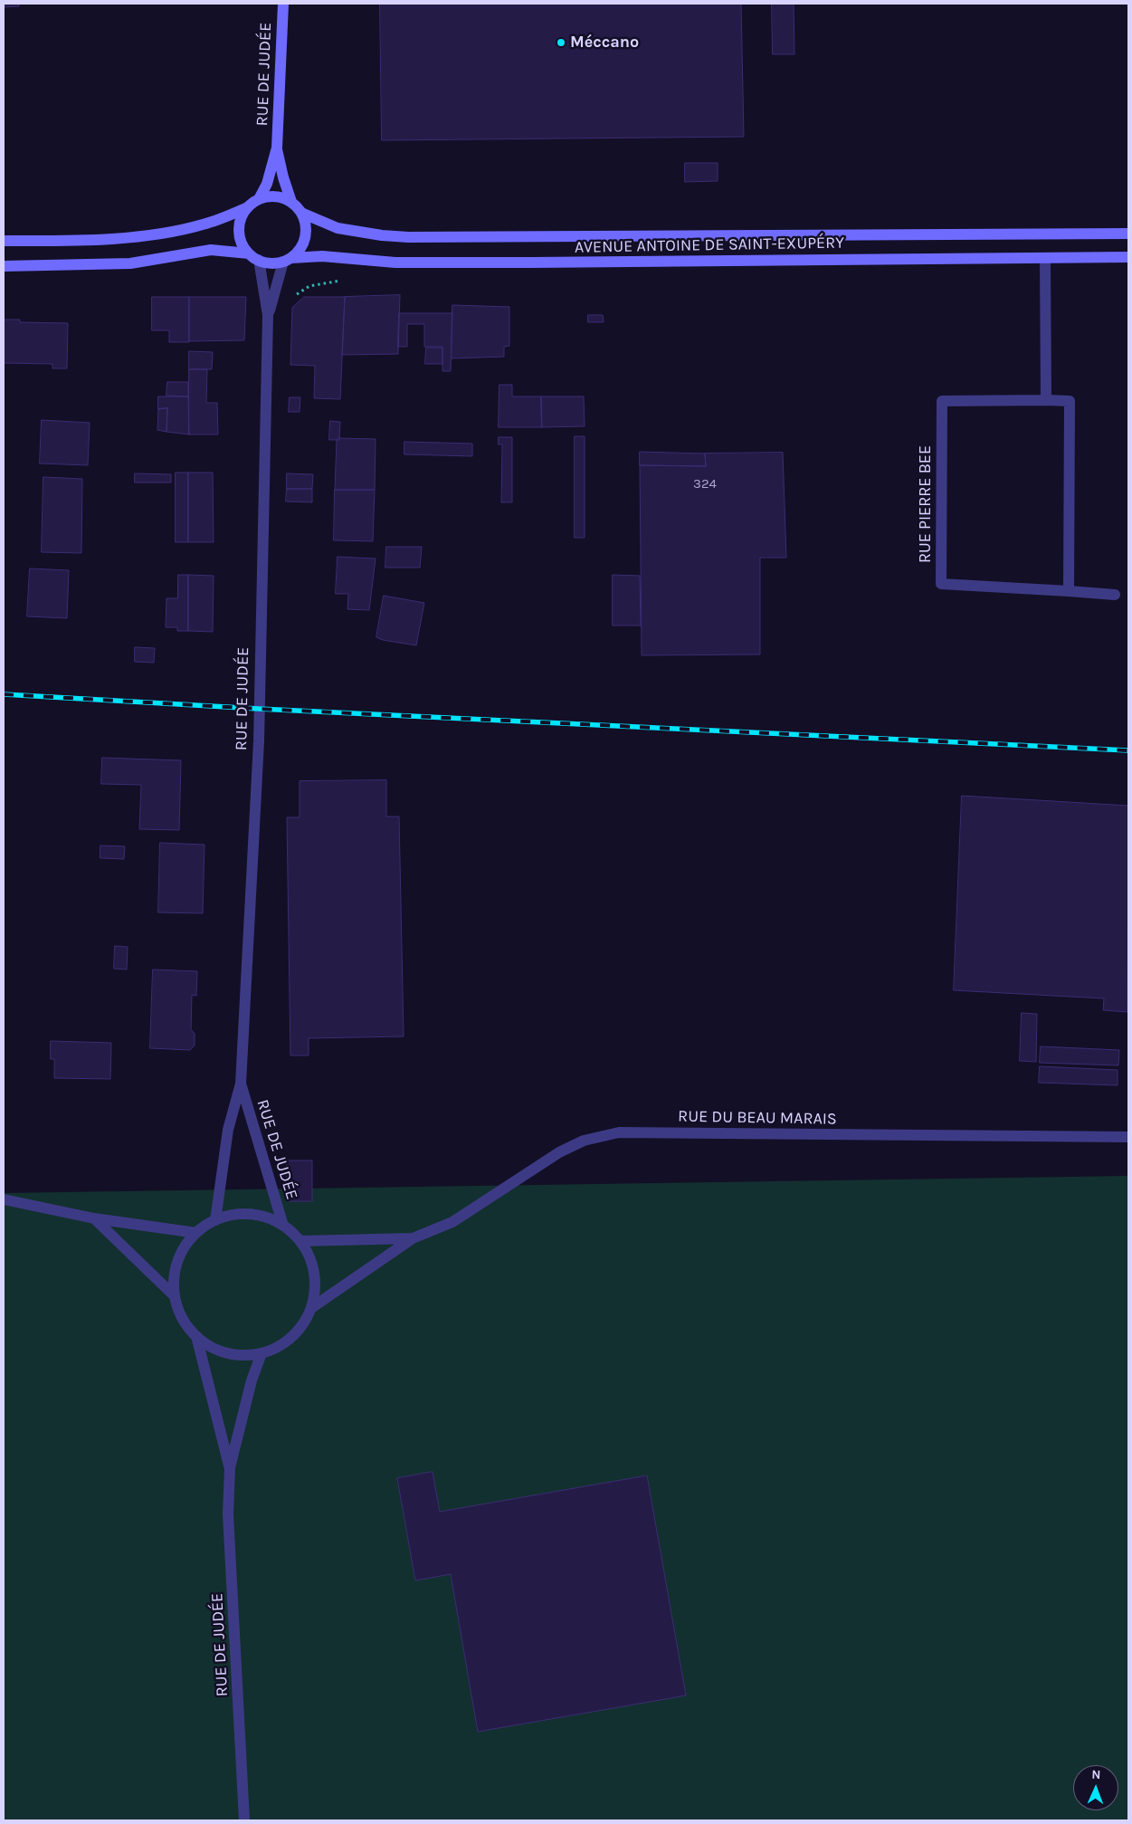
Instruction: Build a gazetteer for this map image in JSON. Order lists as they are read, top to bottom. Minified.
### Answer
{"streets":{"main road":["RUE DE JUDÉE","AVENUE ANTOINE DE SAINT-EXUPÉRY"],"street":["RUE PIERRE BEE","RUE DU BEAU MARAIS"]},"crossings":[["RUE DE JUDÉE","AVENUE ANTOINE DE SAINT-EXUPÉRY"],["RUE DE JUDÉE","RUE DU BEAU MARAIS"]],"places":["Méccano"],"house_numbers":["324"],"north":"top"}
